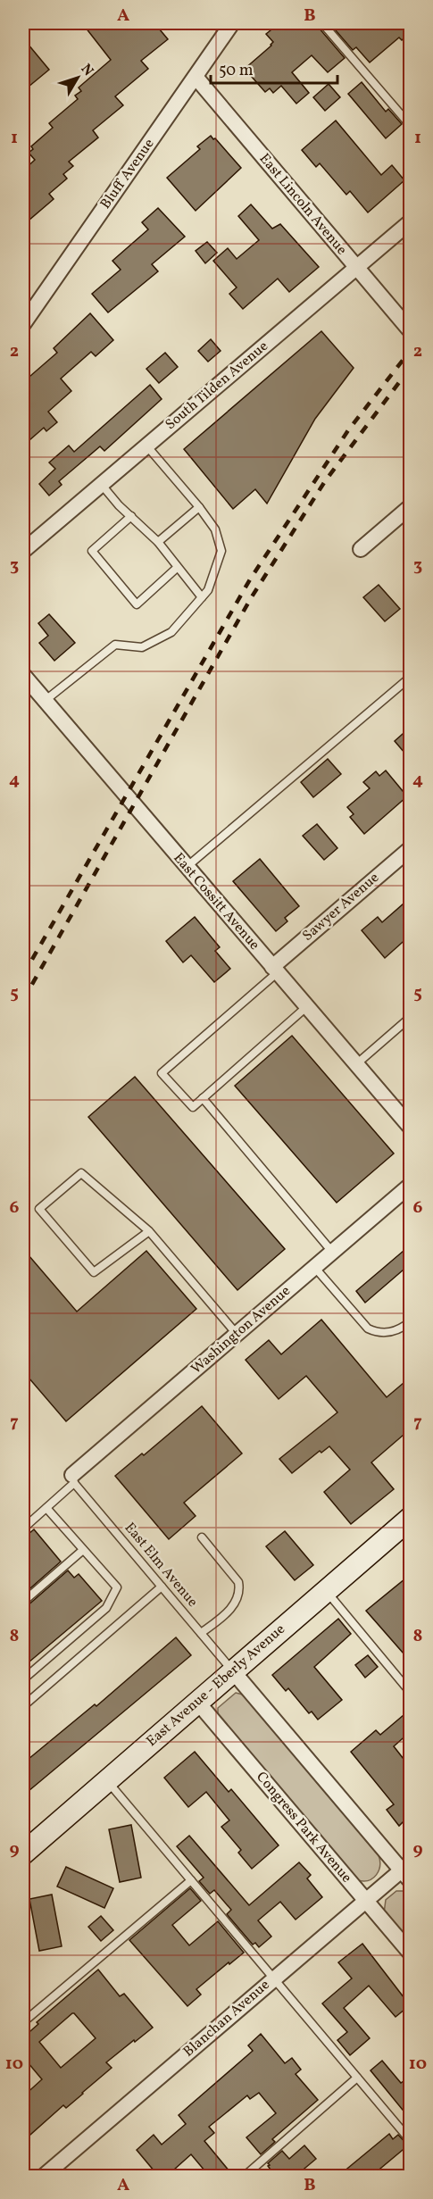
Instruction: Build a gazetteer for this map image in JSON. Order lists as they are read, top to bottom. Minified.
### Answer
{"streets":{"main road":["East Avenue - Eberly Avenue"],"street":["Bluff Avenue","East Lincoln Avenue","South Tilden Avenue","East Cossitt Avenue","Sawyer Avenue","Washington Avenue","Congress Park Avenue","Blanchan Avenue"],"lane":["East Elm Avenue"]},"crossings":[["Bluff Avenue","East Lincoln Avenue"],["East Lincoln Avenue","South Tilden Avenue"],["East Cossitt Avenue","Sawyer Avenue"],["Washington Avenue","East Elm Avenue"],["East Elm Avenue","East Avenue - Eberly Avenue"],["East Avenue - Eberly Avenue","Congress Park Avenue"],["Congress Park Avenue","Blanchan Avenue"]],"scale_bar":"50 m","north":"top right","grid":{"columns":["A","B"],"rows":["1","2","3","4","5","6","7","8","9","10"]}}
